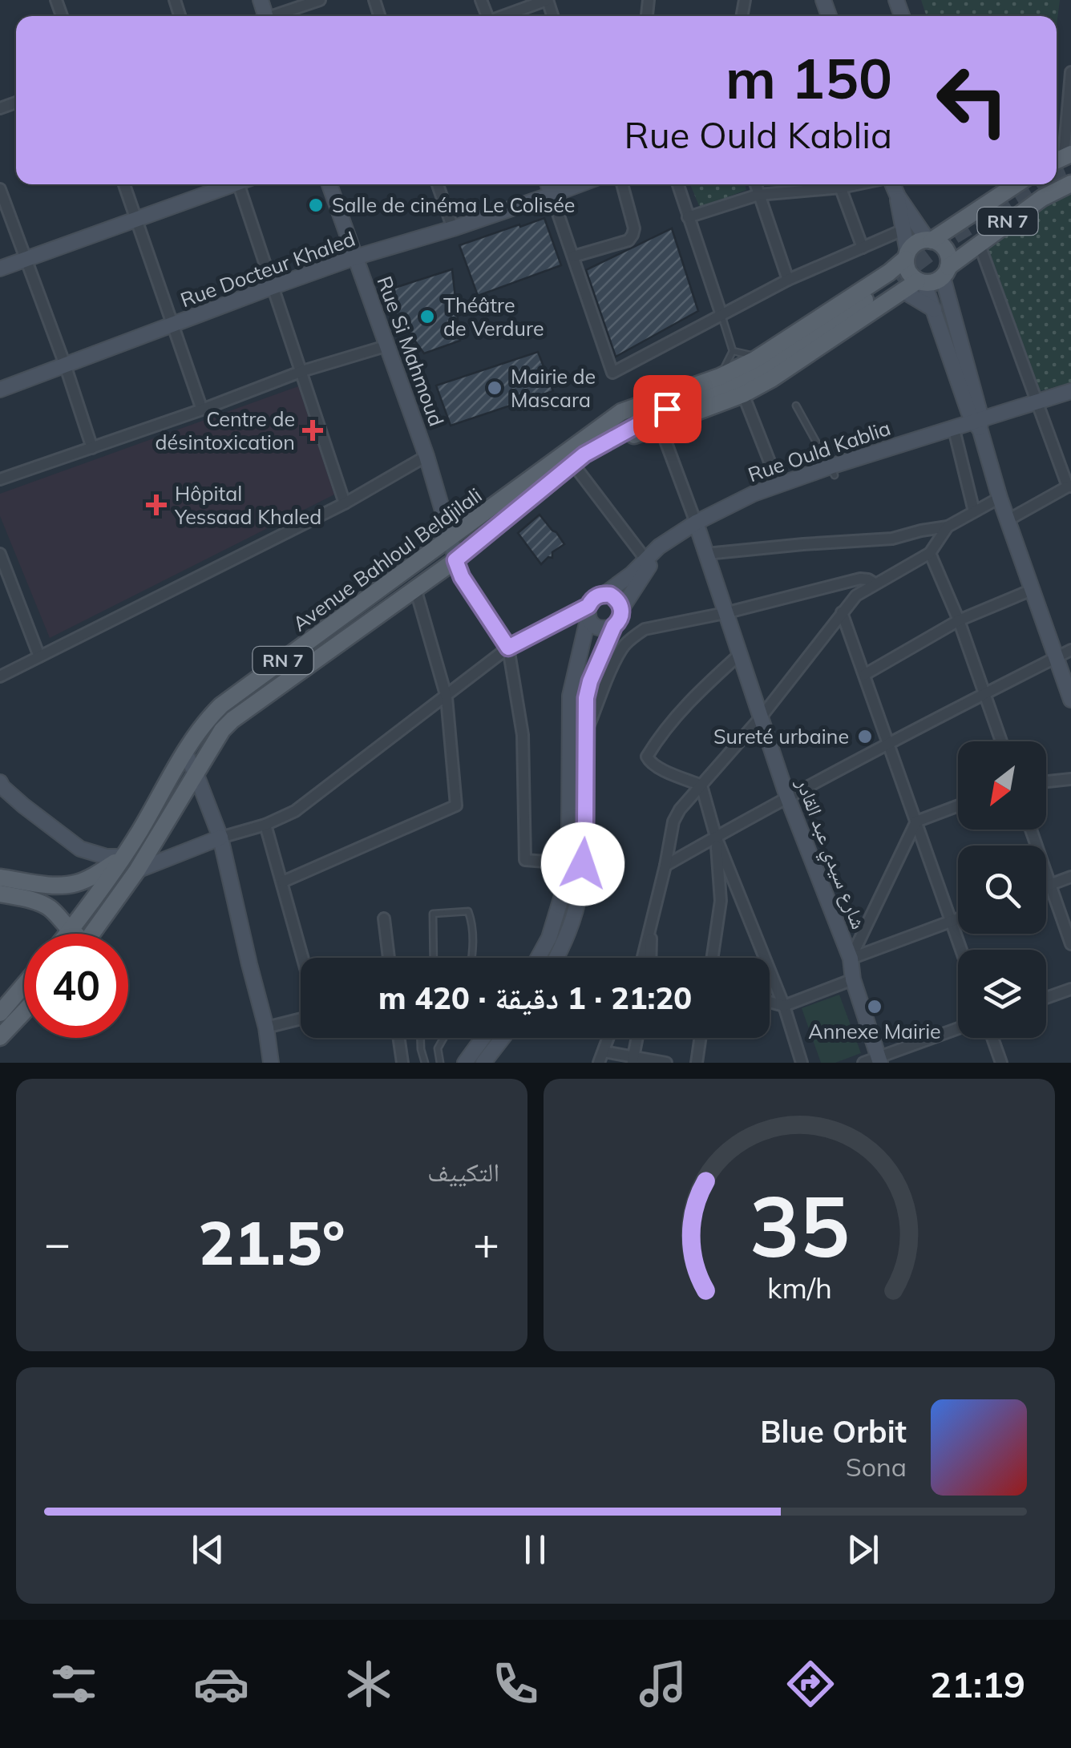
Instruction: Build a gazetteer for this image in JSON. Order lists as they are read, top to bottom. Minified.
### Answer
{"streets":{"main road":["RN 7","Avenue Bahloul Beldjilali"],"street":["Rue Docteur Khaled","Rue Si Mahmoud","Rue Ould Kablia","شارع سيدي عبد القادر"]},"crossings":[["RN 7","Avenue Bahloul Beldjilali"],["Rue Docteur Khaled","Rue Si Mahmoud"],["Rue Si Mahmoud","Avenue Bahloul Beldjilali"],["Rue Ould Kablia","شارع سيدي عبد القادر"]],"places":{"other":["Salle de cinéma Le Colisée","Théâtre de Verdure","Mairie de Mascara","Sureté urbaine","Annexe Mairie"],"health":["Centre de désintoxication","Hôpital Yessaad Khaled"]},"north":"bottom left","page":{"turn":["150 m","Rue Ould Kablia"],"limit":"40","trip":"21:20 · 1 دقيقة · 420 m","tile":"التكييف","heat":["−","21.5°","+"],"song":["Blue Orbit","Sona"],"tabs":"21:19","gauge":["35","km/h"]}}
